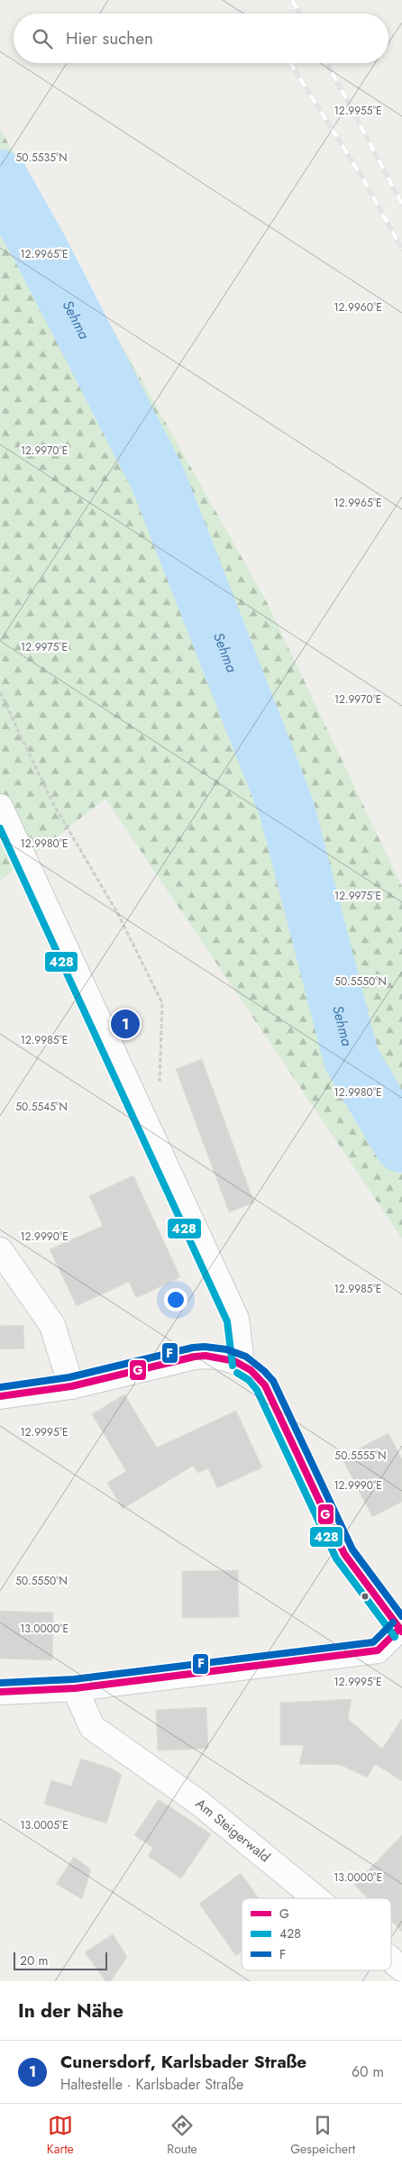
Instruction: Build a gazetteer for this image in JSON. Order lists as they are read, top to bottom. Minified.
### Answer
{"streets":{"main road":["Am Steigerwald"]},"water":["Sehma"],"lines":["transit line 428","transit line F","transit line G"],"legend":["G","428","F"],"scale_bar":"20 m","page":{"search":"Hier suchen","pins":"1","scale":"20 m","heading":"In der Nähe","list":[{"mark":"1","name":"Cunersdorf, Karlsbader Straße","note":"Haltestelle · Karlsbader Straße","value":"60 m"}],"nav":["Karte","Route","Gespeichert"]},"coordinates":["12.9955°E","50.5535°N","12.9965°E","12.9960°E","12.9970°E","12.9975°E","12.9980°E","50.5550°N","12.9985°E","50.5545°N","12.9990°E","12.9995°E","50.5555°N","13.0000°E","13.0005°E"]}
